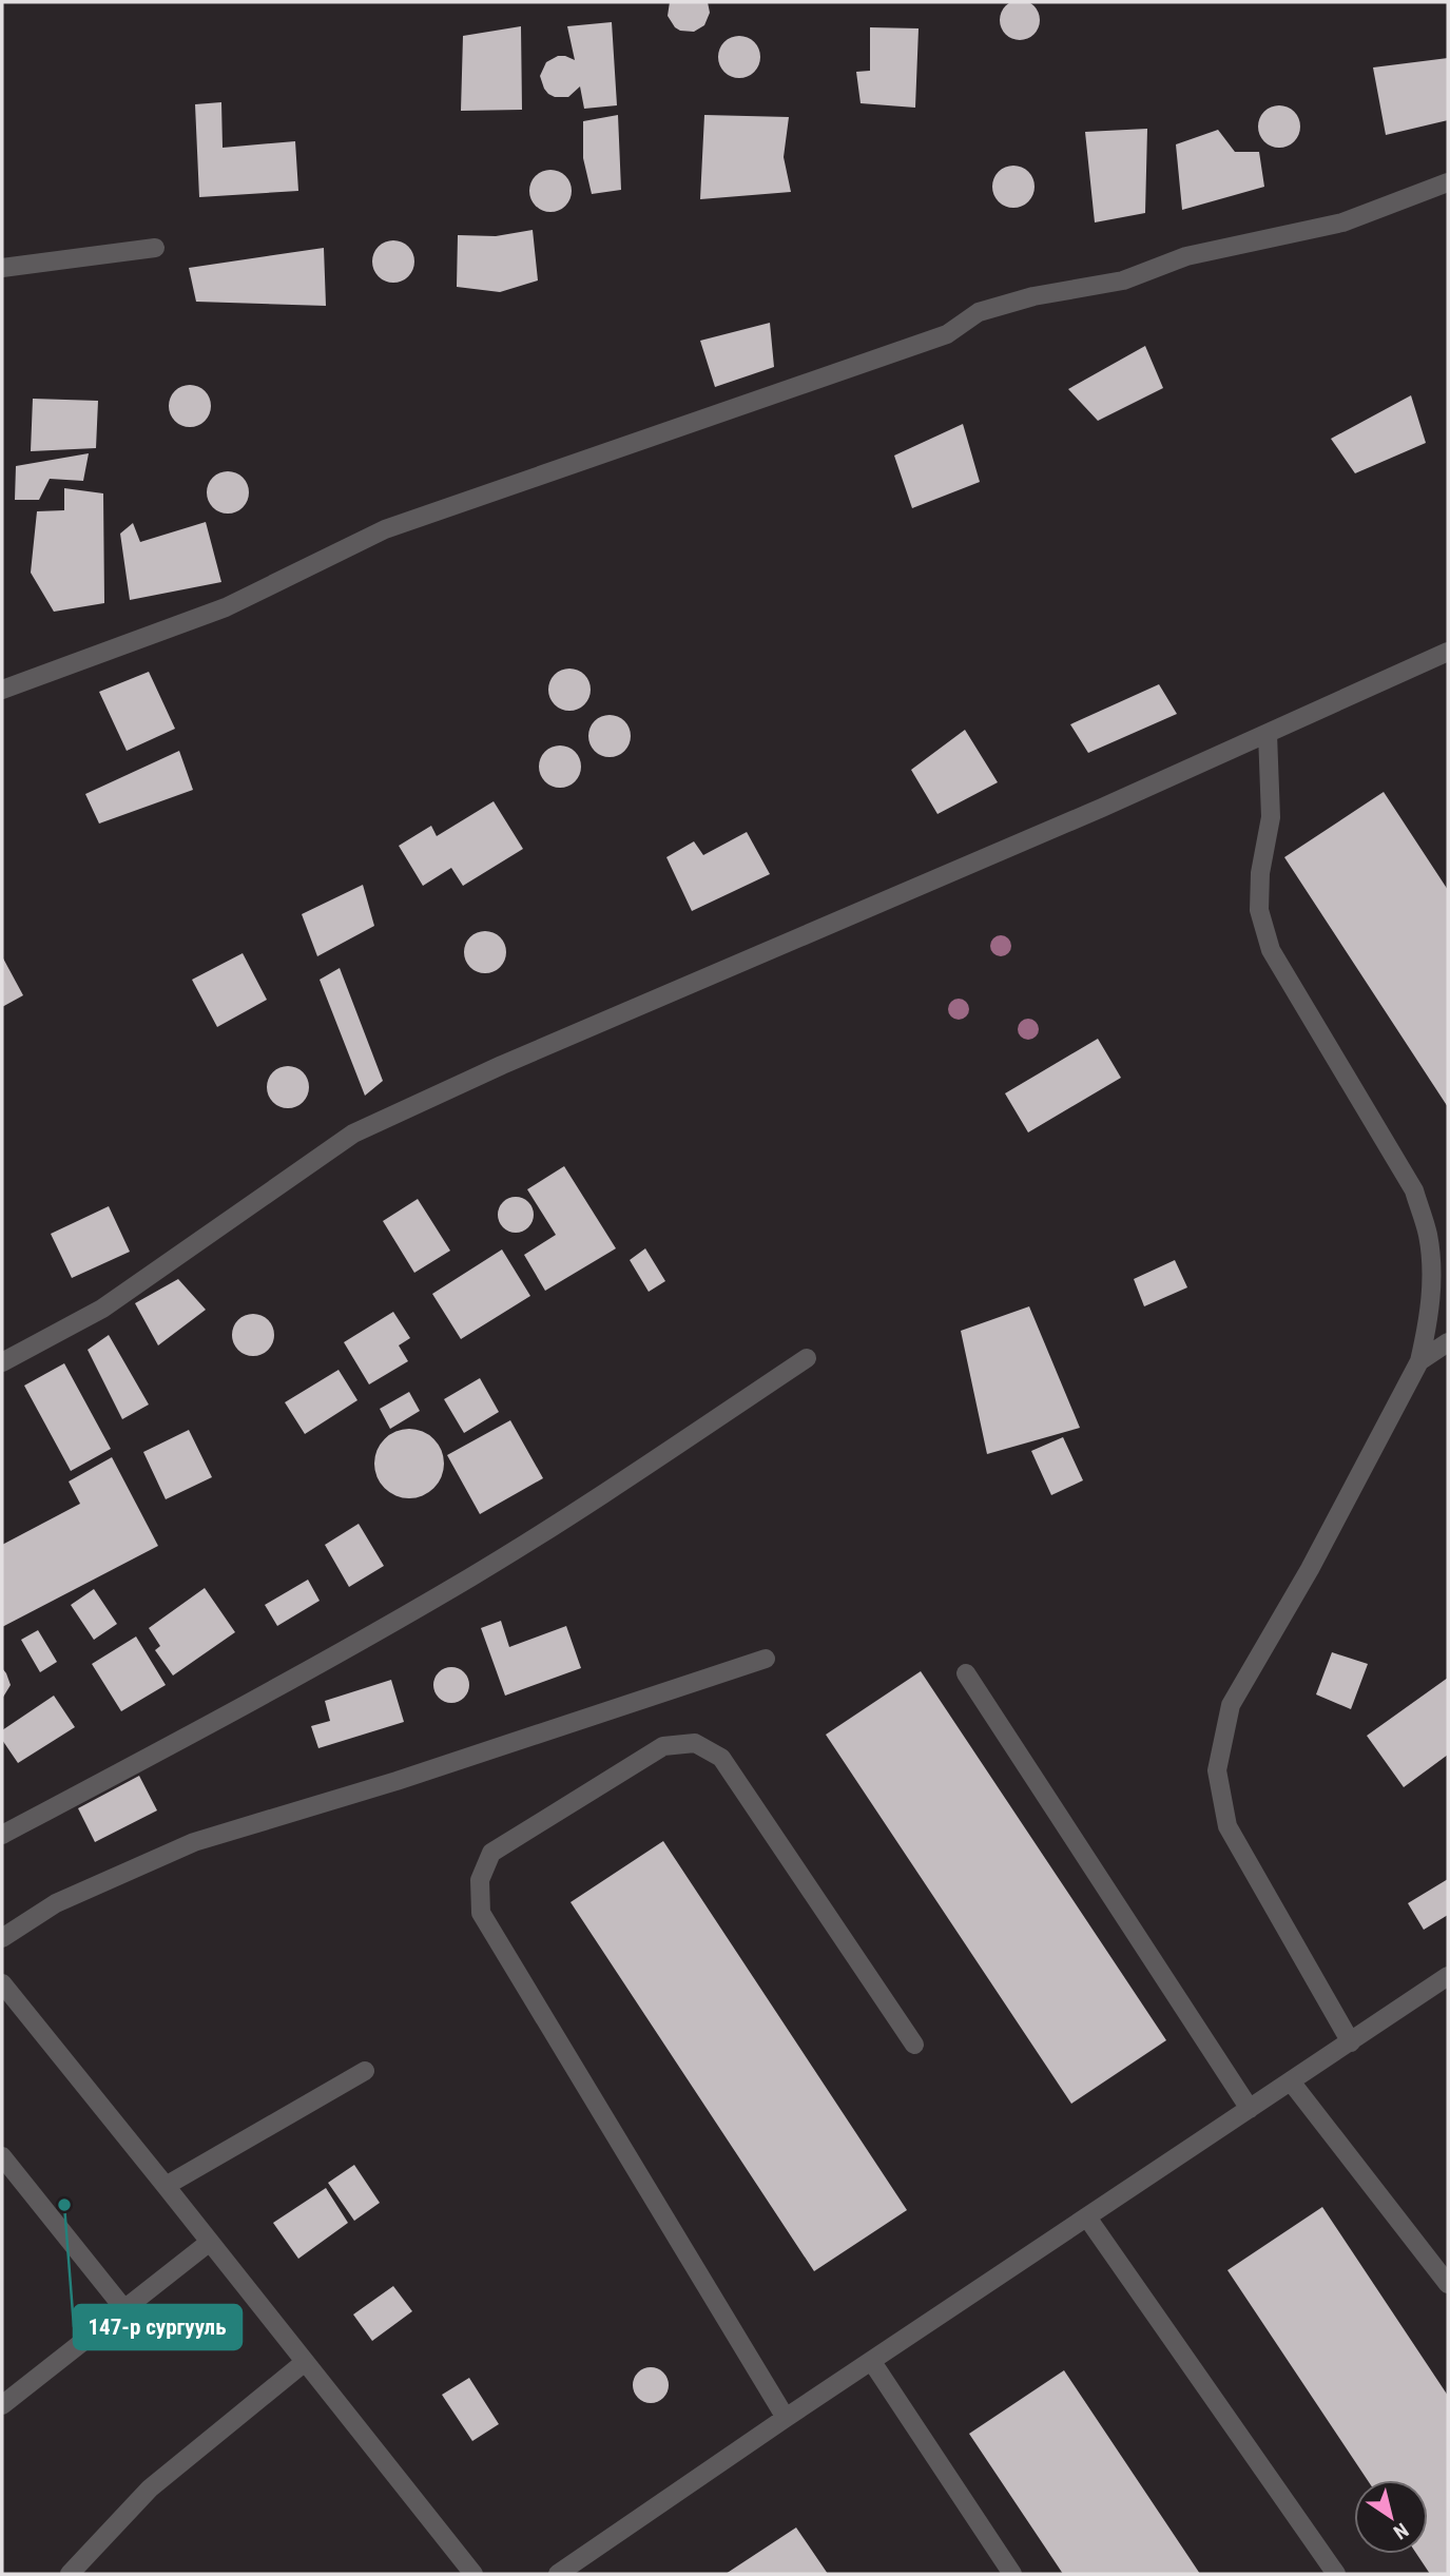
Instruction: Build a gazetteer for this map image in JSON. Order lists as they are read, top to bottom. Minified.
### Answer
{"places":["147-р сургууль"],"north":"bottom right"}
